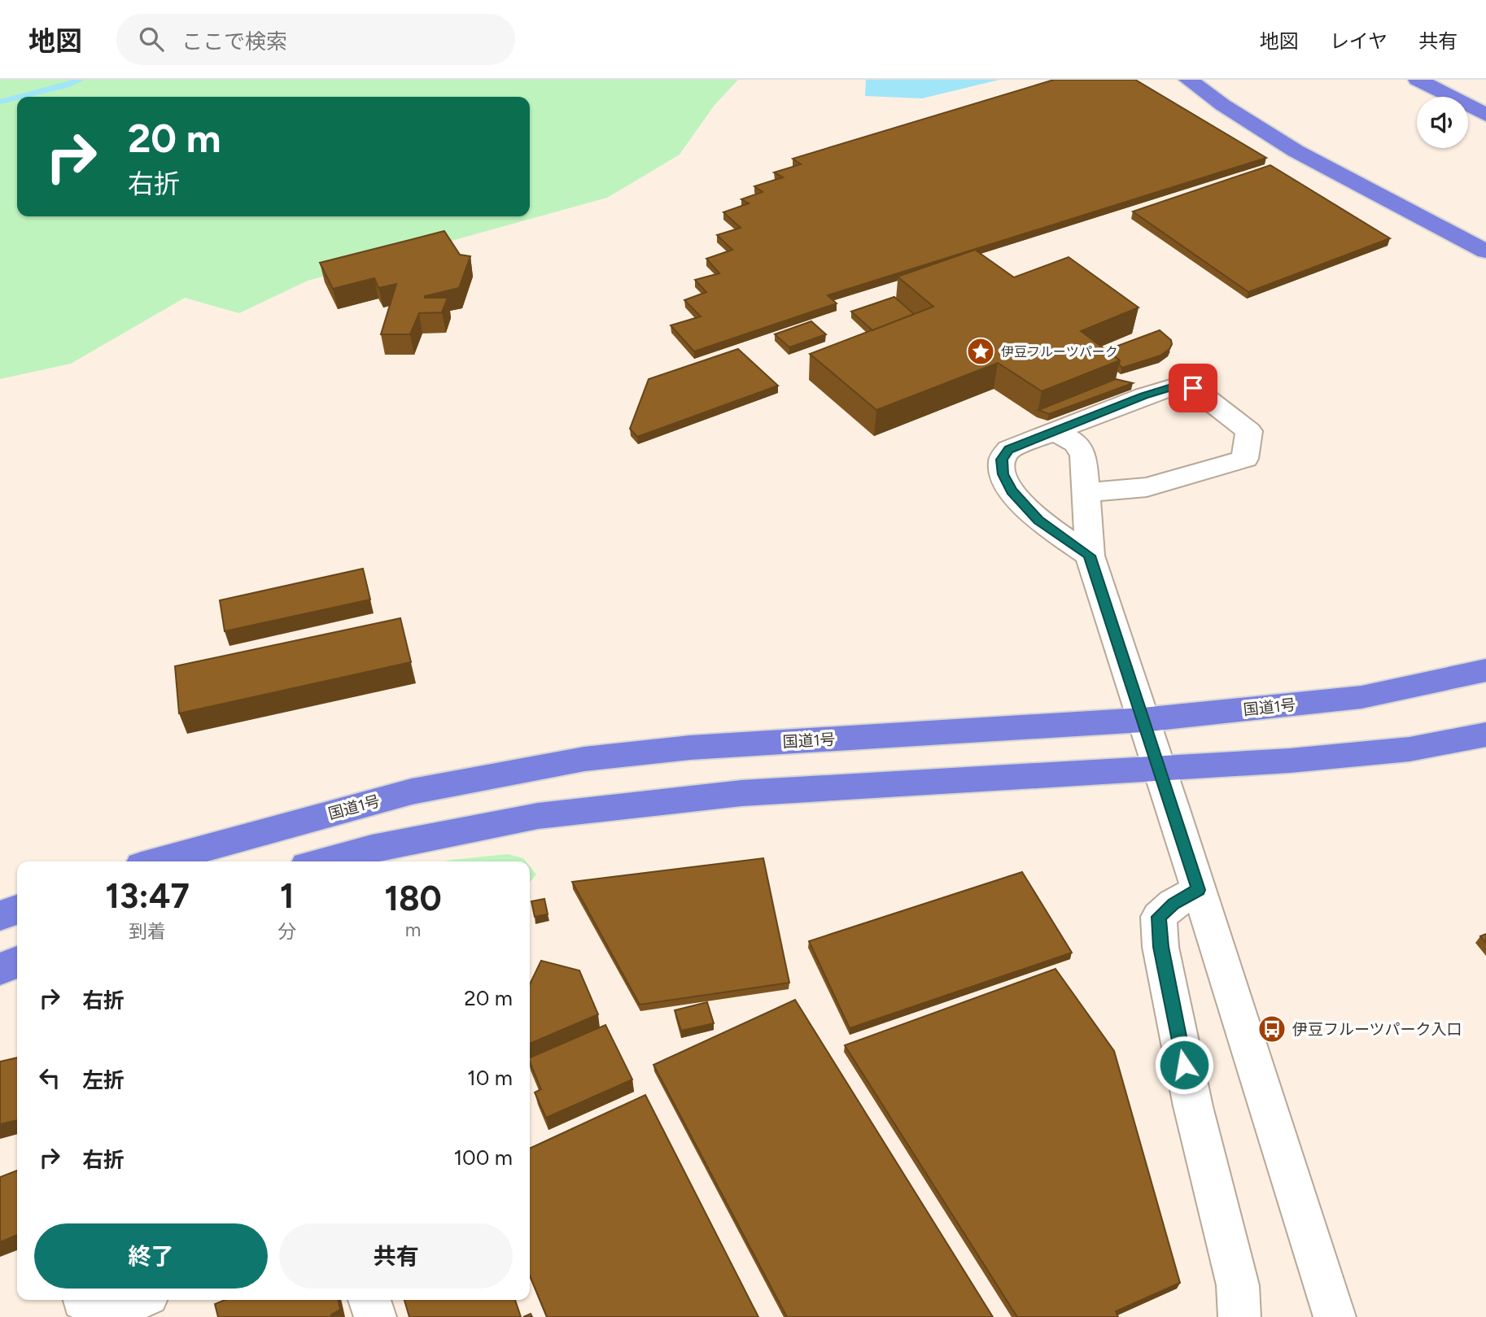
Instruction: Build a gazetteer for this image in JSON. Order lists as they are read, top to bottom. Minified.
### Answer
{"streets":{"highway":["国道1号"]},"places":{"place":["伊豆フルーツパーク"],"bus stop":["伊豆フルーツパーク入口"]},"page":{"header":"地図","search":"ここで検索","nav":["地図","レイヤ","共有"],"turn":["20 m","右折"],"eta":["13:47","到着","1","分","180","m"],"list":[{"name":"右折","value":"20 m"},{"name":"左折","value":"10 m"},{"name":"右折","value":"100 m"}],"buttons":["終了","共有"]}}
